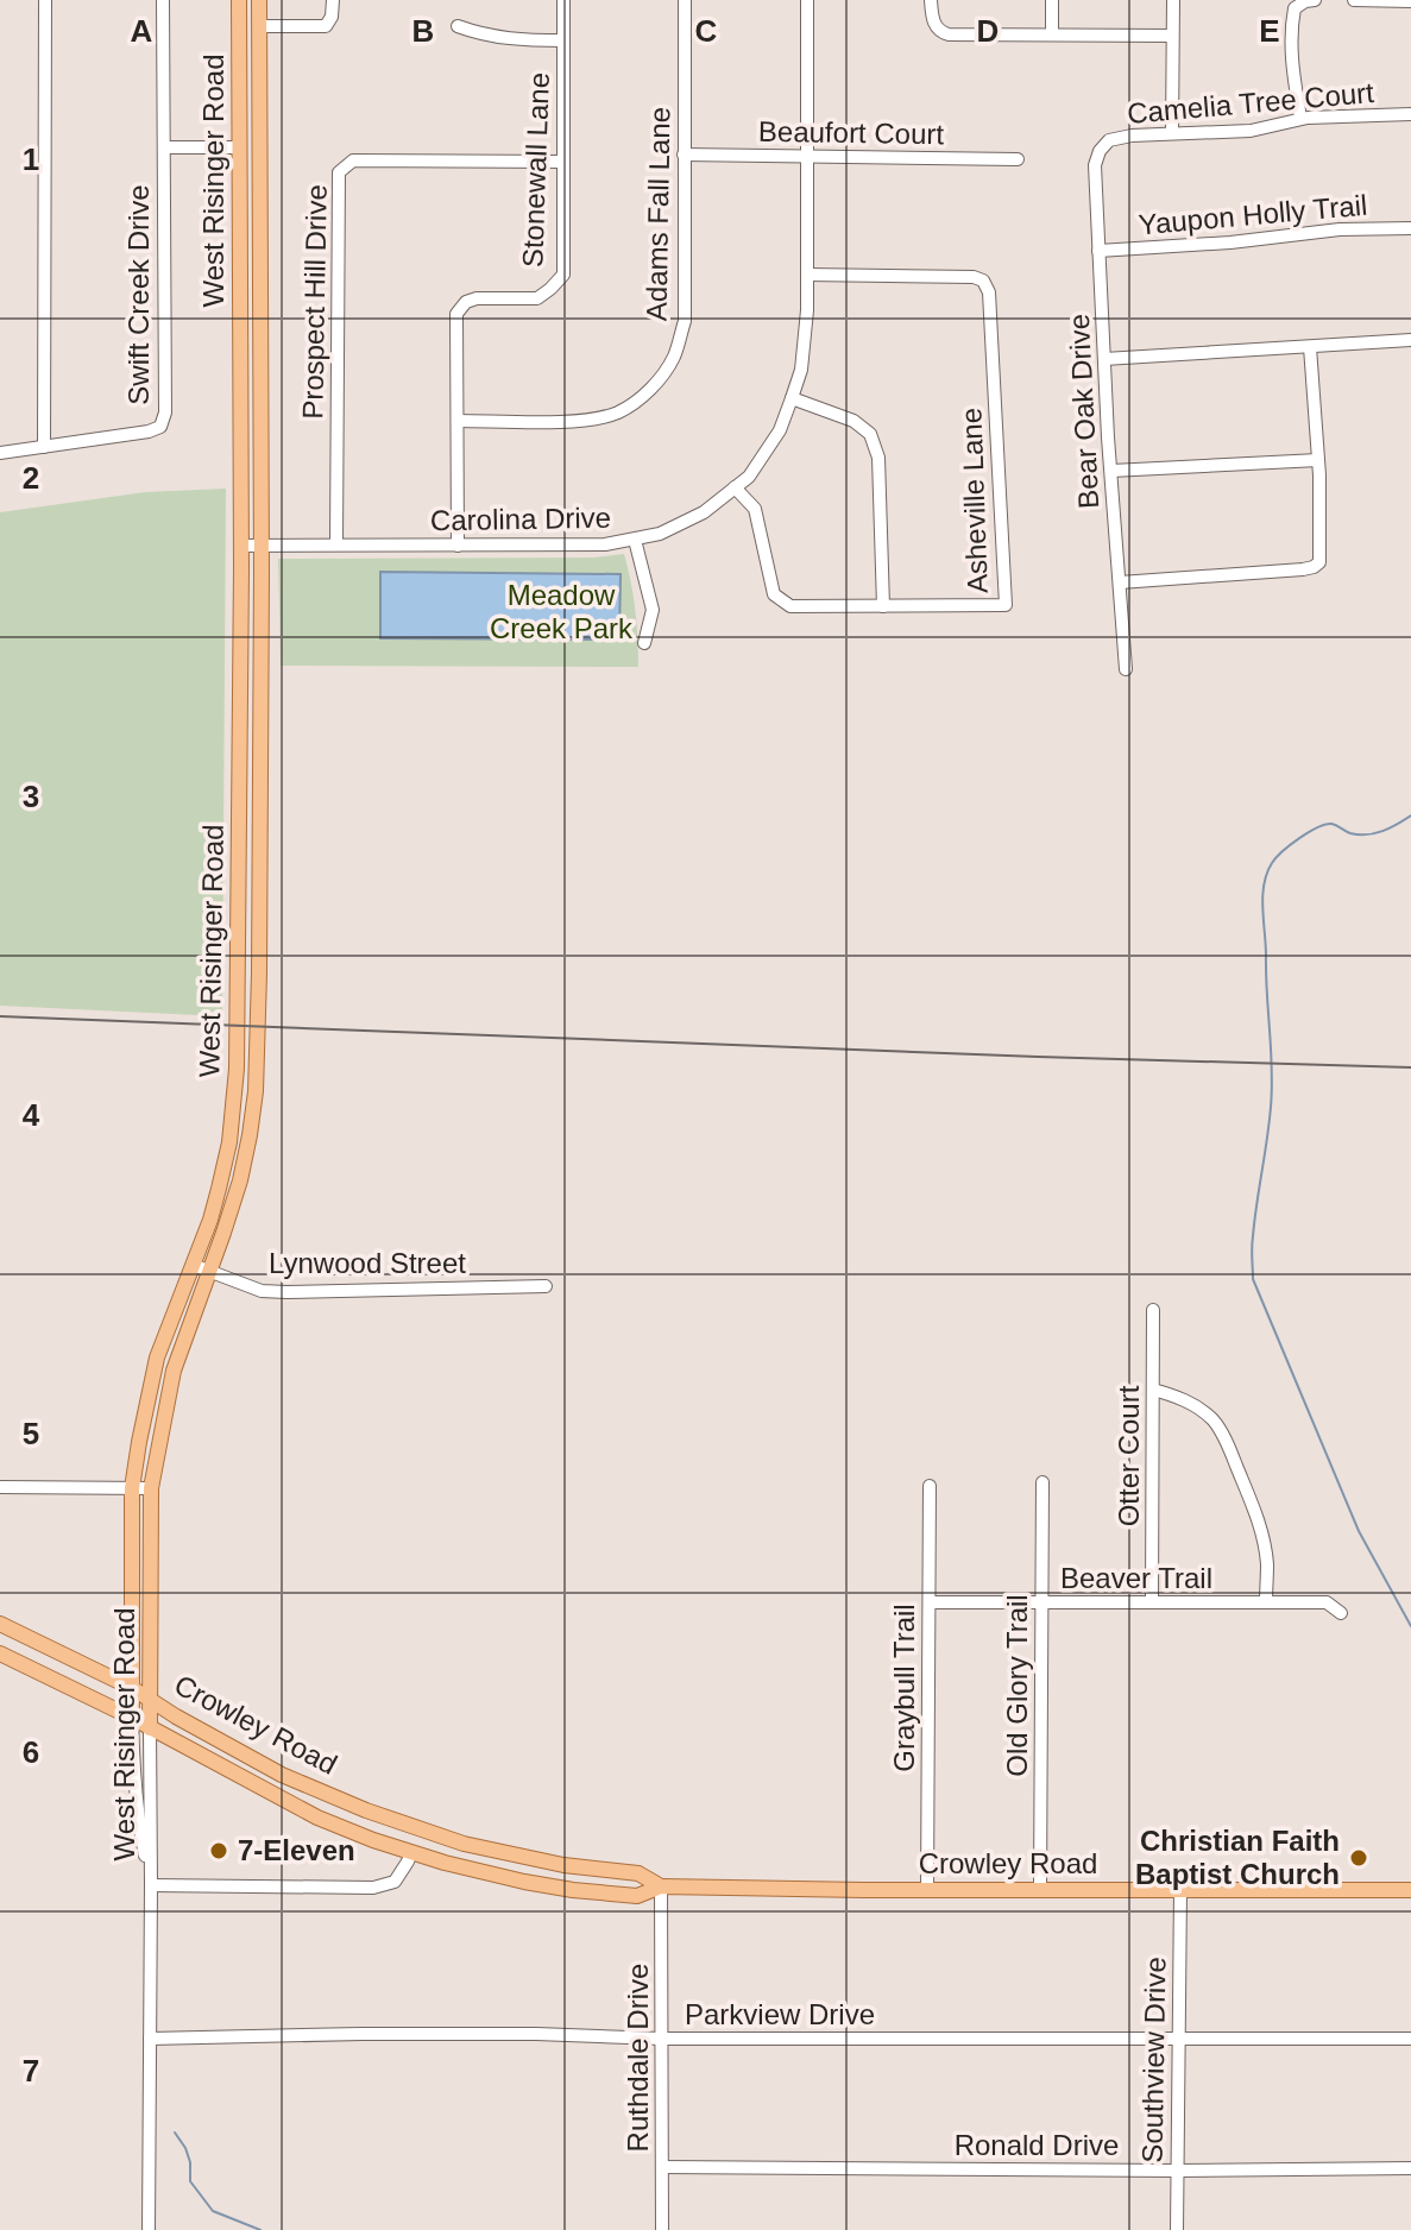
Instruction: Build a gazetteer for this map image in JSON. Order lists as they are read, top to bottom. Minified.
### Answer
{"streets":{"main road":["West Risinger Road","Crowley Road"],"street":["Camelia Tree Court","Beaufort Court","Stonewall Lane","Adams Fall Lane","Yaupon Holly Trail","Swift Creek Drive","Prospect Hill Drive","Bear Oak Drive","Asheville Lane","Carolina Drive","Lynwood Street","Otter Court","Beaver Trail","Old Glory Trail","Graybull Trail","Parkview Drive","Ruthdale Drive","Southview Drive","Ronald Drive"]},"crossings":[["Camelia Tree Court","Bear Oak Drive"],["Beaufort Court","Adams Fall Lane"],["Beaufort Court","Carolina Drive"],["Stonewall Lane","Adams Fall Lane"],["Stonewall Lane","Prospect Hill Drive"],["Stonewall Lane","Carolina Drive"],["West Risinger Road","Carolina Drive"],["West Risinger Road","Lynwood Street"],["West Risinger Road","Crowley Road"],["West Risinger Road","Parkview Drive"],["Yaupon Holly Trail","Bear Oak Drive"],["Prospect Hill Drive","Carolina Drive"],["Asheville Lane","Carolina Drive"],["Otter Court","Beaver Trail"],["Beaver Trail","Old Glory Trail"],["Beaver Trail","Graybull Trail"],["Old Glory Trail","Crowley Road"],["Graybull Trail","Crowley Road"],["Crowley Road","Ruthdale Drive"],["Crowley Road","Southview Drive"],["Parkview Drive","Ruthdale Drive"],["Parkview Drive","Southview Drive"],["Ruthdale Drive","Ronald Drive"],["Southview Drive","Ronald Drive"]],"parks":["Meadow Creek Park"],"places":["7-Eleven","Christian Faith Baptist Church"],"grid":{"columns":["A","B","C","D","E"],"rows":["1","2","3","4","5","6","7"]}}
